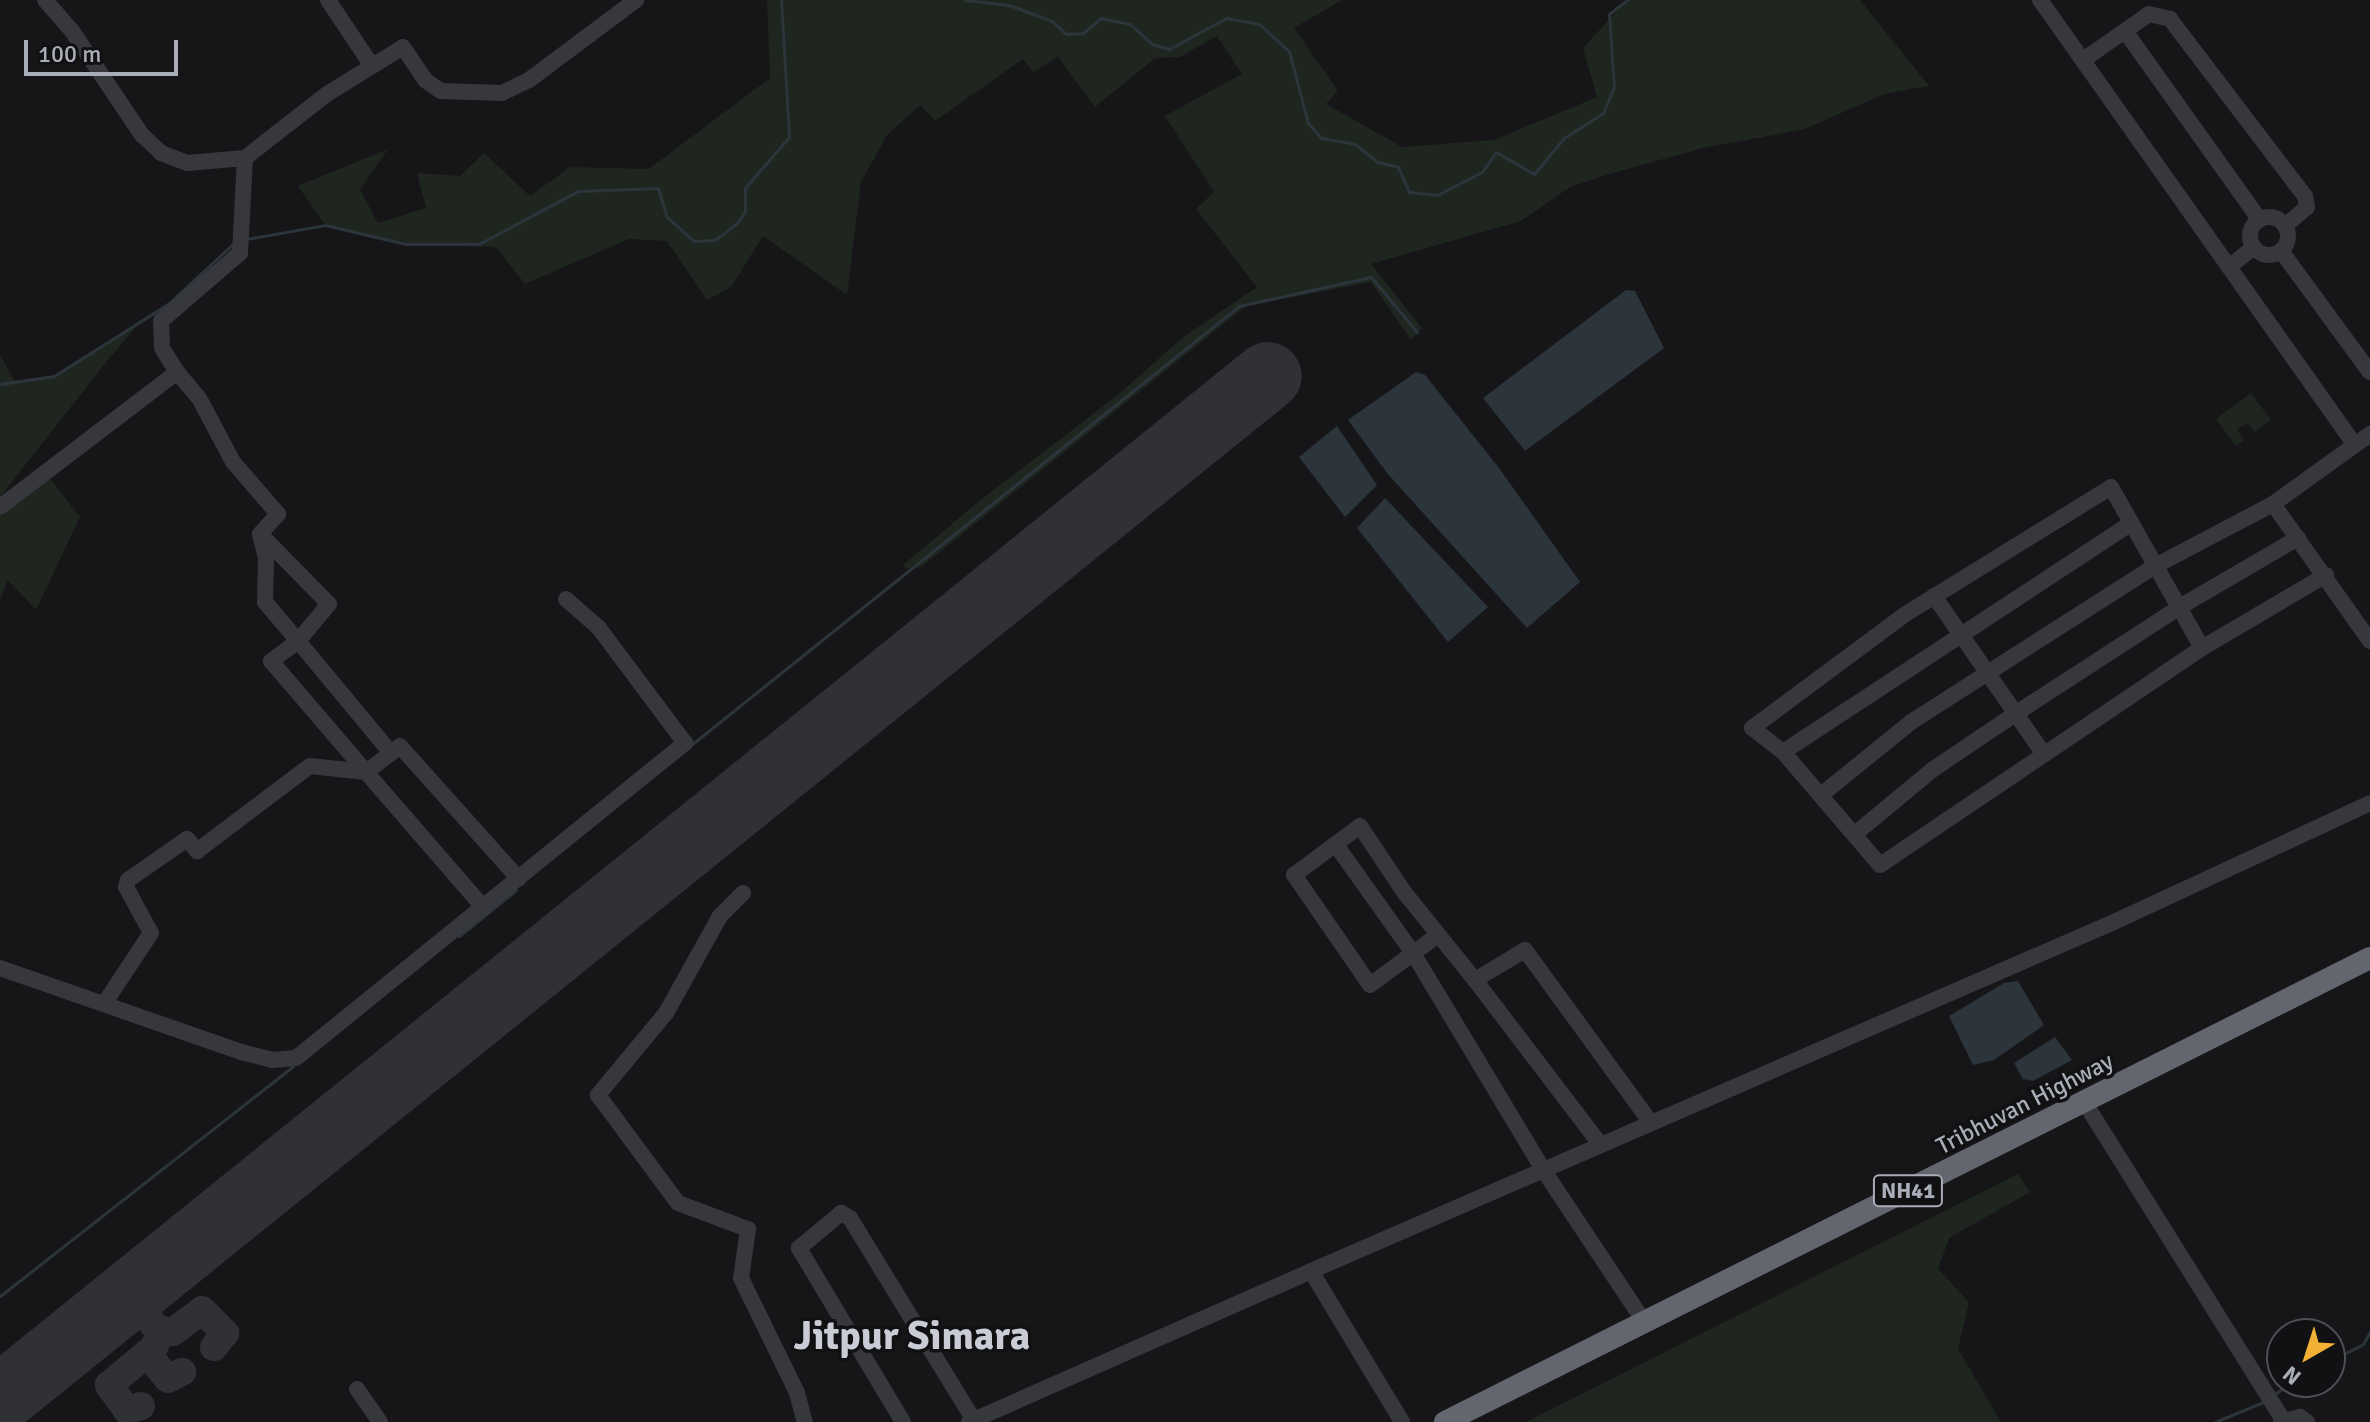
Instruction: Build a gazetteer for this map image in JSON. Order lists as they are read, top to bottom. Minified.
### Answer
{"streets":{"highway":["Tribhuvan Highway","NH41"]},"districts":["Jitpur Simara"],"scale_bar":"100 m","north":"bottom left"}
